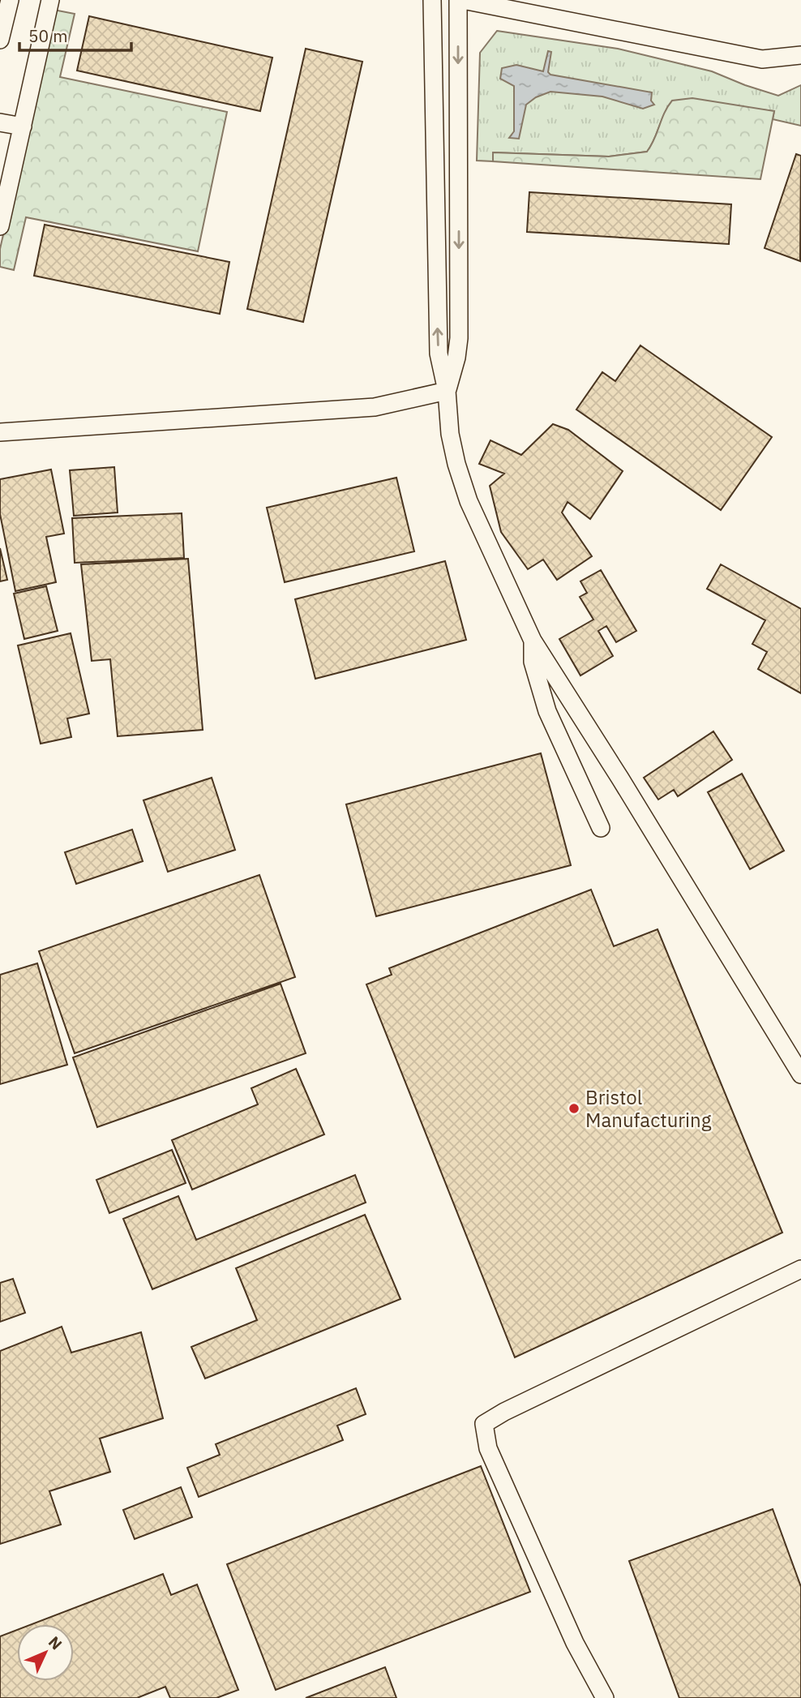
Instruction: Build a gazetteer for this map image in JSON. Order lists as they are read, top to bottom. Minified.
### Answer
{"places":["Bristol Manufacturing"],"scale_bar":"50 m","north":"top right"}
